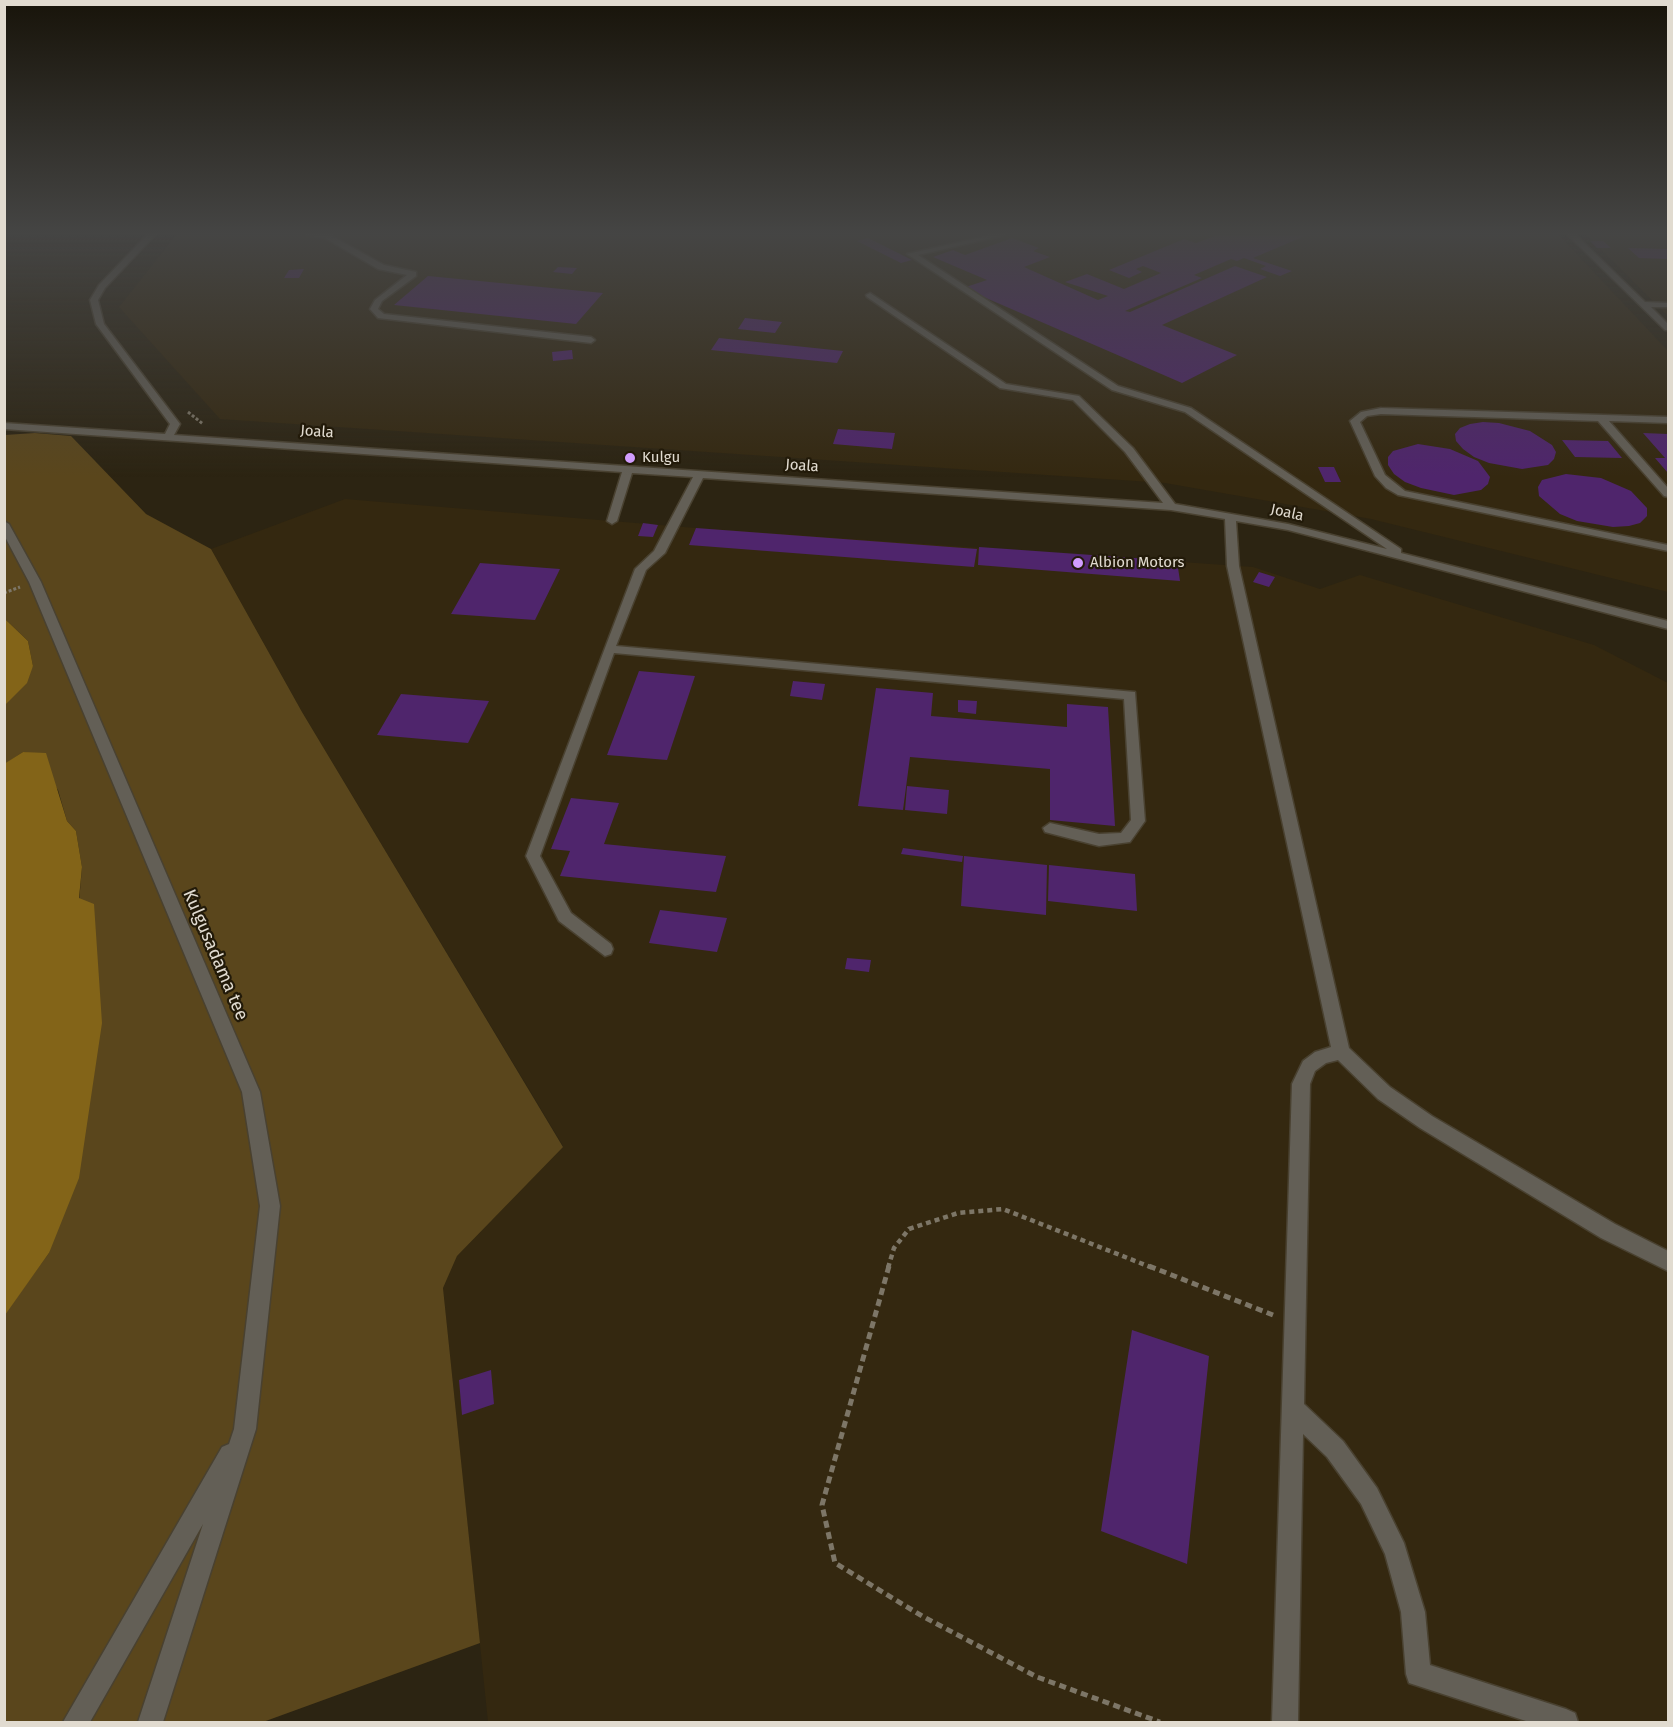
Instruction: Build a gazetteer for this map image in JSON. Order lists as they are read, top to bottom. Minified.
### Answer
{"streets":{"street":["Joala","Kulgusadama tee"]},"places":["Kulgu","Albion Motors"]}
